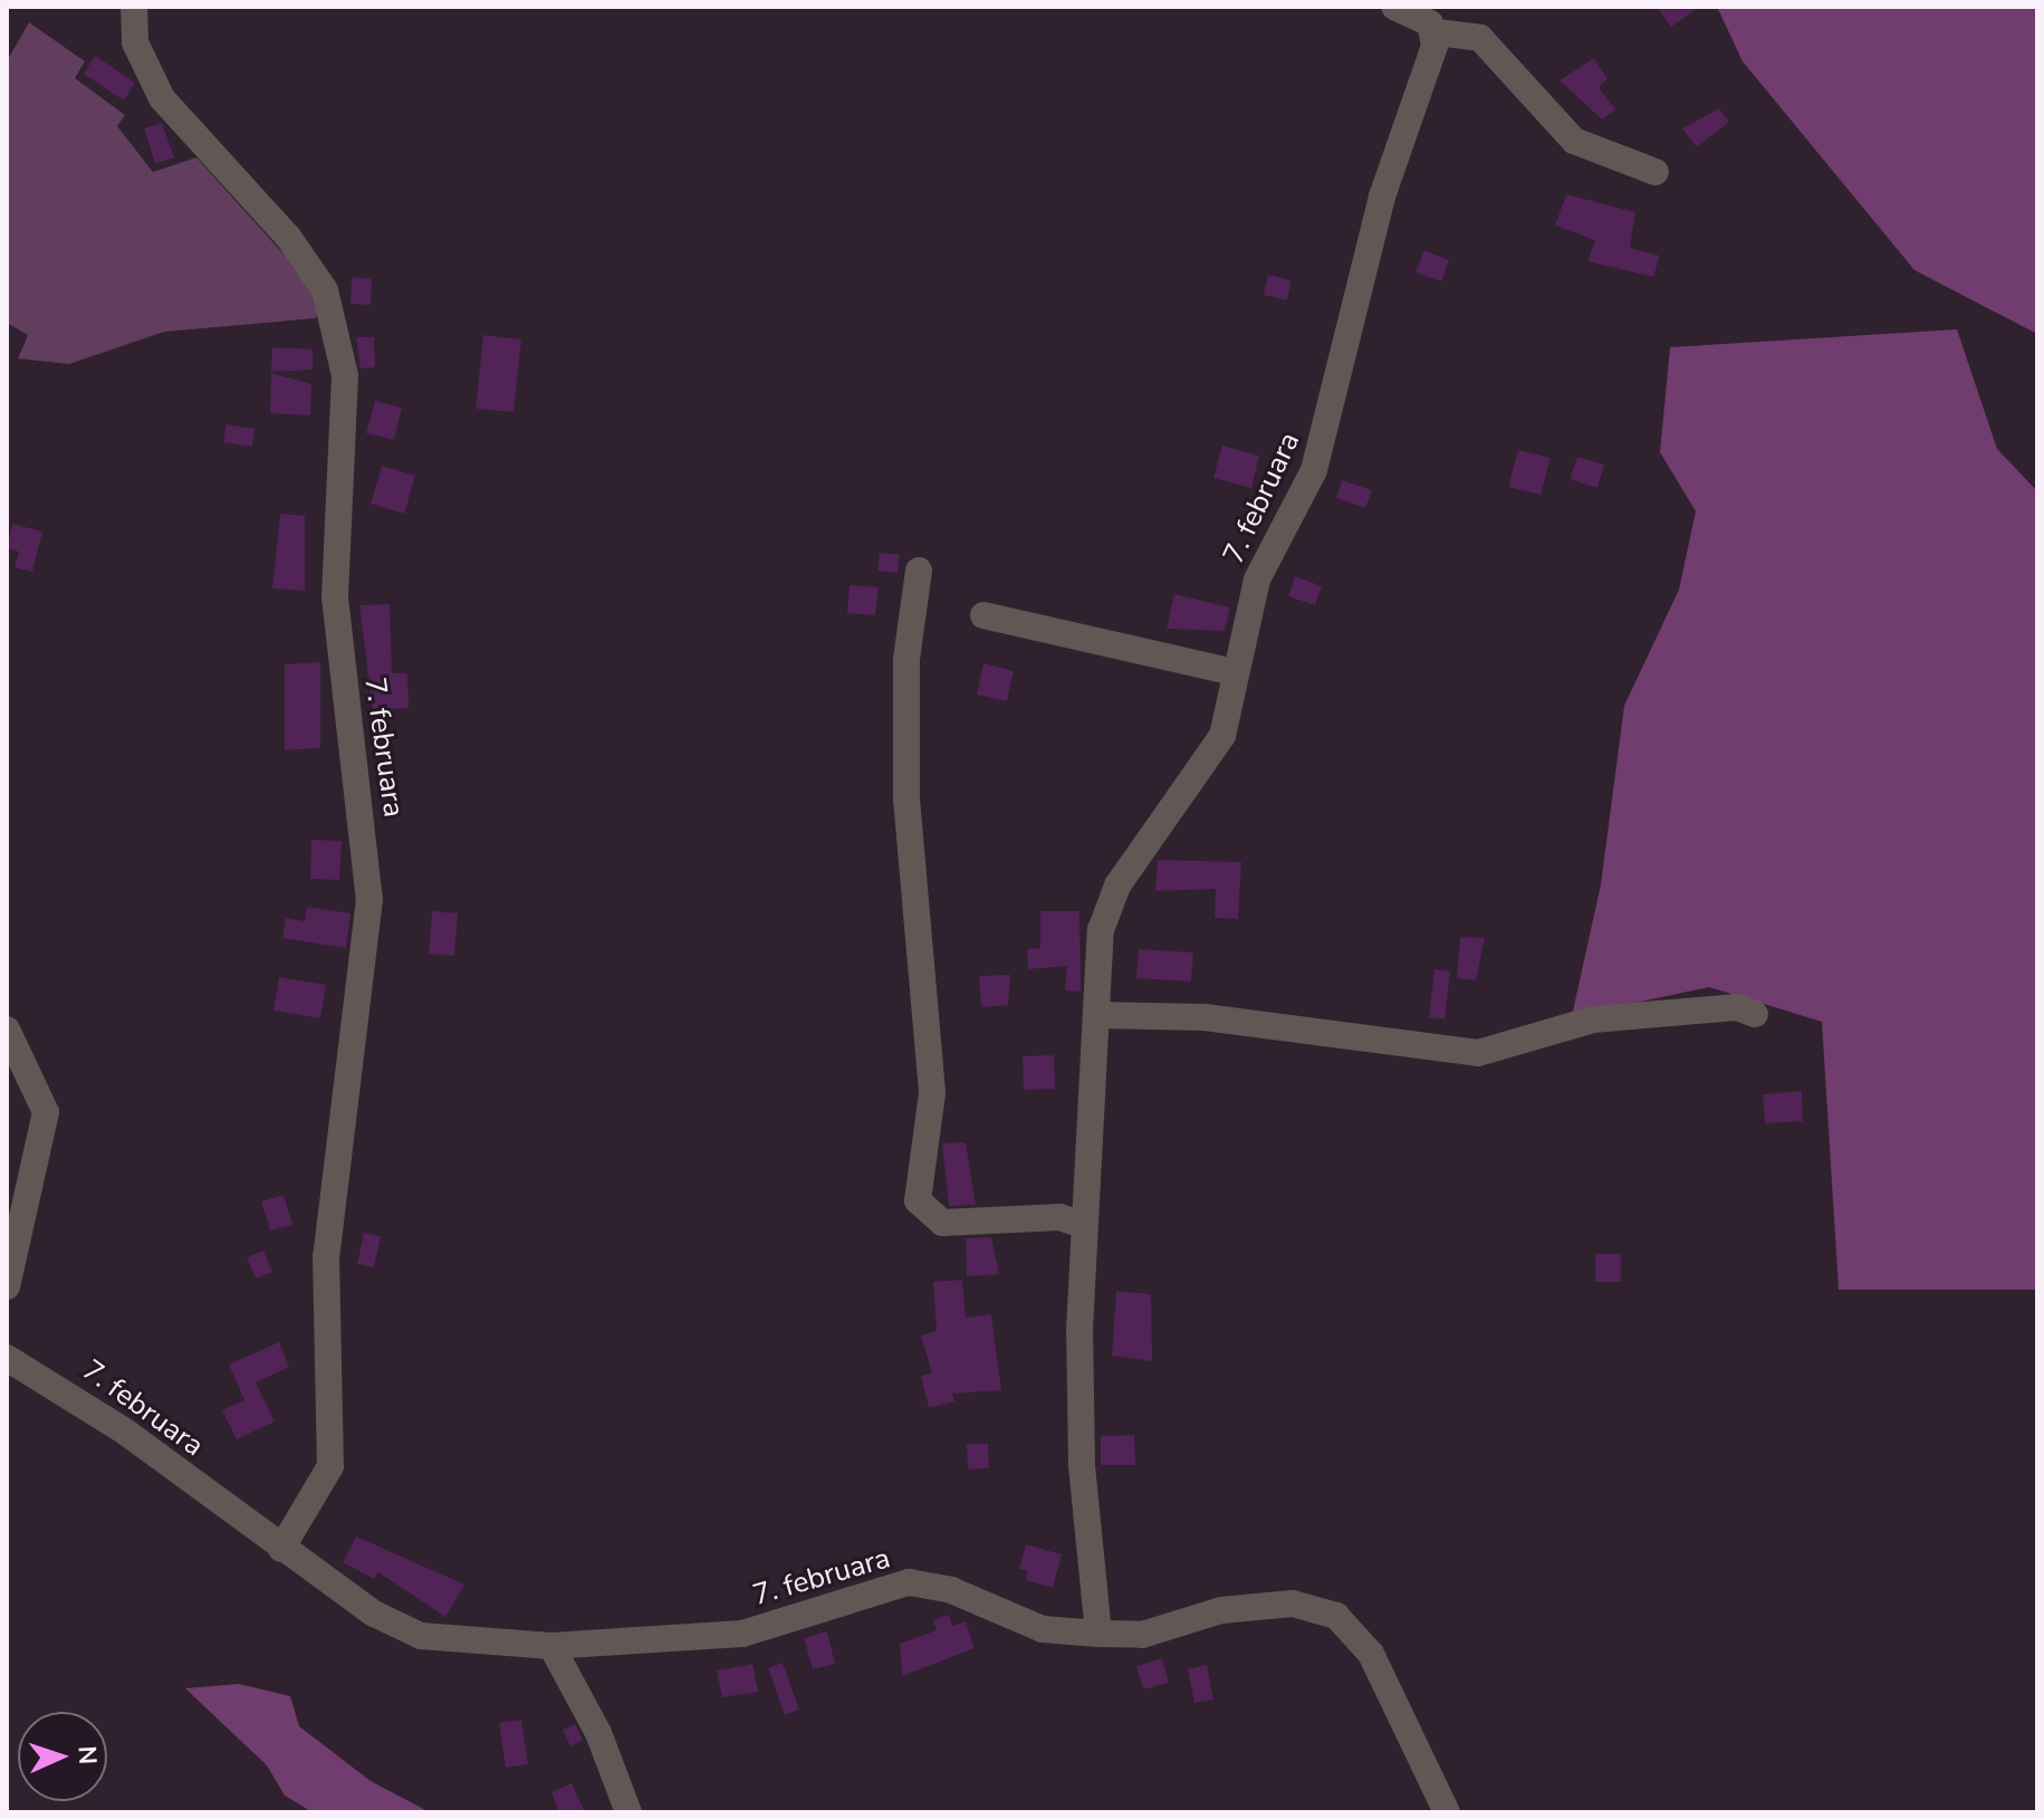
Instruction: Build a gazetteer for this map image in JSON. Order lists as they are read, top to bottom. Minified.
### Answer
{"streets":{"street":["7. februara"]},"north":"right"}
